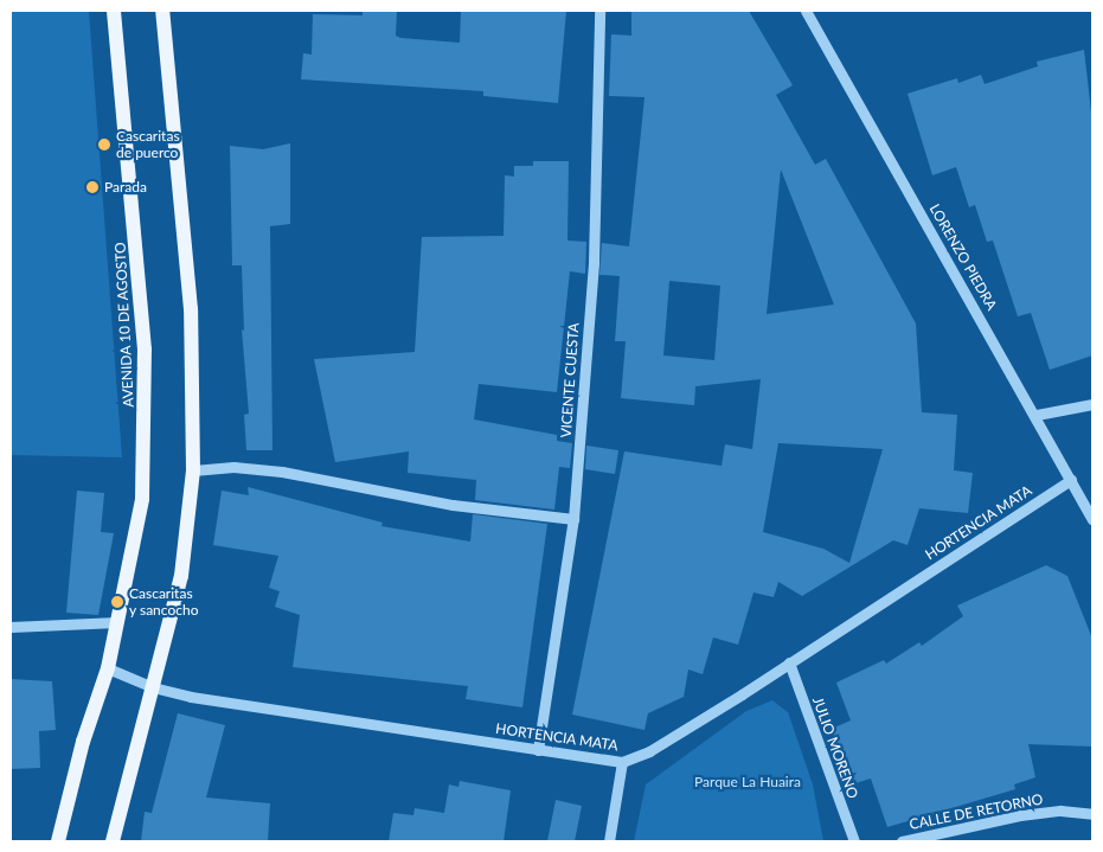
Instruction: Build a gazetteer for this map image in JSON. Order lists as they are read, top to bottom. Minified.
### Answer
{"streets":{"main road":["AVENIDA 10 DE AGOSTO"],"street":["LORENZO PIEDRA","VICENTE CUESTA","HORTENCIA MATA","JULIO MORENO","CALLE DE RETORNO"]},"crossings":[["LORENZO PIEDRA","HORTENCIA MATA"],["AVENIDA 10 DE AGOSTO","HORTENCIA MATA"],["VICENTE CUESTA","HORTENCIA MATA"],["HORTENCIA MATA","JULIO MORENO"]],"parks":["Parque La Huaira"],"places":["Cascaritas de puerco","Parada","Cascaritas y sancocho"]}
